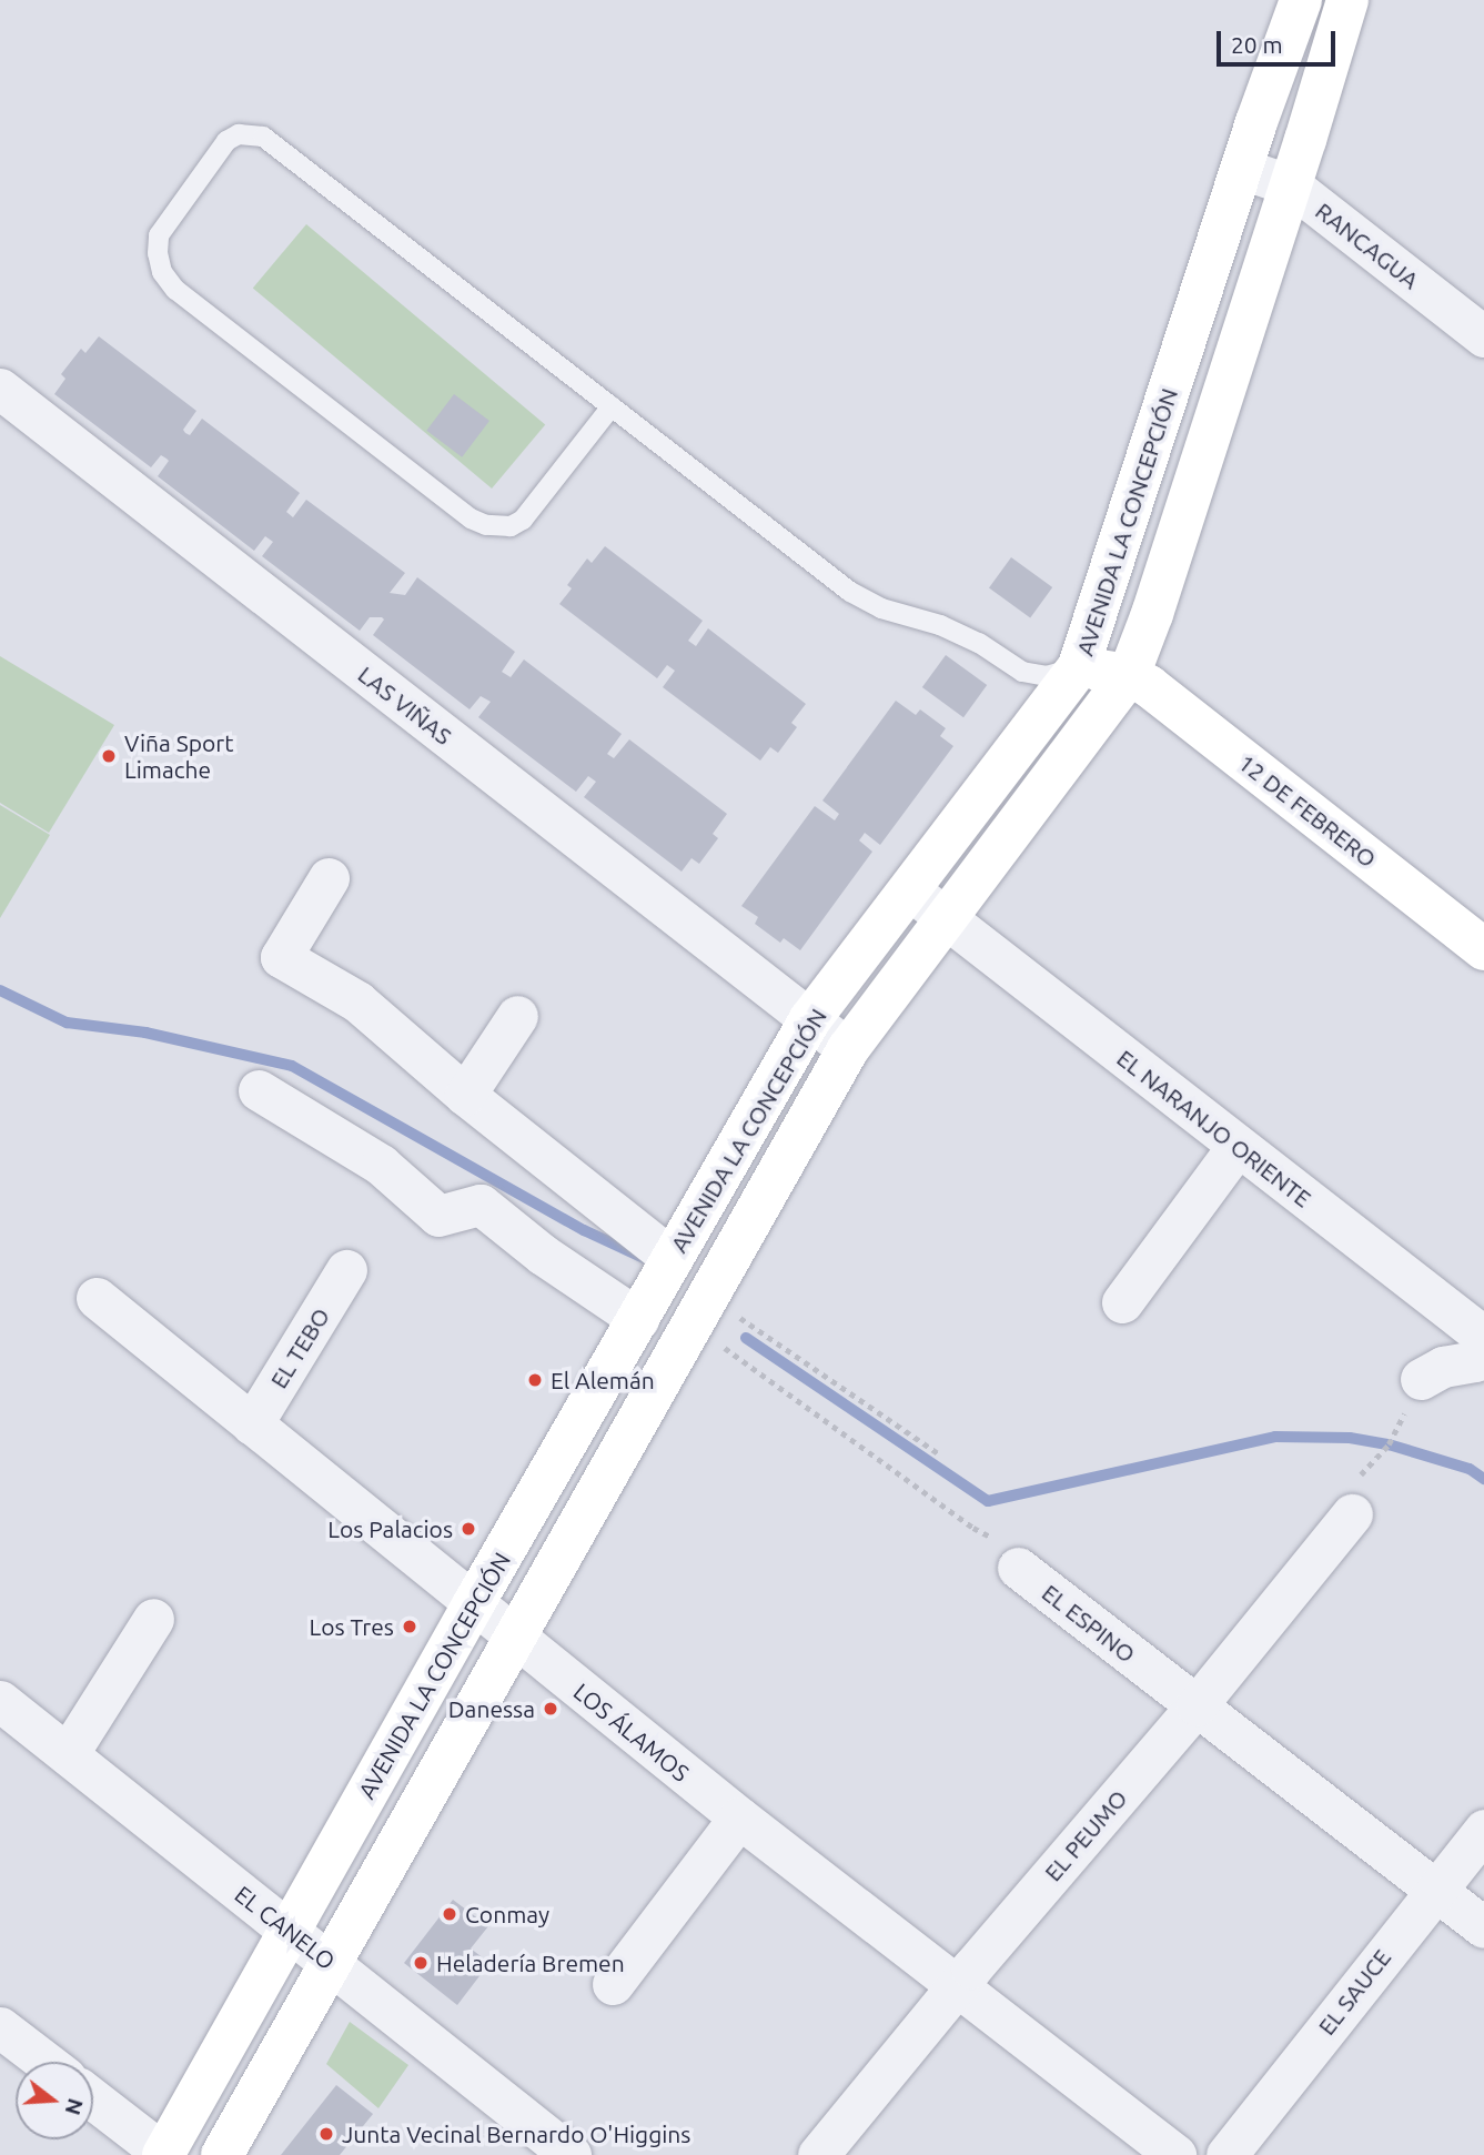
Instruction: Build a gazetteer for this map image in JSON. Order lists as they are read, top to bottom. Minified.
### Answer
{"streets":{"street":["RANCAGUA","AVENIDA LA CONCEPCIÓN","LAS VIÑAS","12 DE FEBRERO","EL NARANJO ORIENTE","EL TEBO","EL ESPINO","LOS ÁLAMOS","EL PEUMO","EL CANELO","EL SAUCE"]},"crossings":[["RANCAGUA","AVENIDA LA CONCEPCIÓN"],["AVENIDA LA CONCEPCIÓN","LAS VIÑAS"],["AVENIDA LA CONCEPCIÓN","12 DE FEBRERO"],["AVENIDA LA CONCEPCIÓN","EL NARANJO ORIENTE"],["AVENIDA LA CONCEPCIÓN","LOS ÁLAMOS"],["AVENIDA LA CONCEPCIÓN","EL CANELO"],["EL TEBO","LOS ÁLAMOS"],["EL ESPINO","EL PEUMO"],["EL ESPINO","EL SAUCE"],["LOS ÁLAMOS","EL PEUMO"]],"places":["Viña Sport Limache","El Alemán","Los Palacios","Los Tres","Danessa","Conmay","Heladería Bremen","Junta Vecinal Bernardo O'Higgins"],"scale_bar":"20 m","north":"right"}
